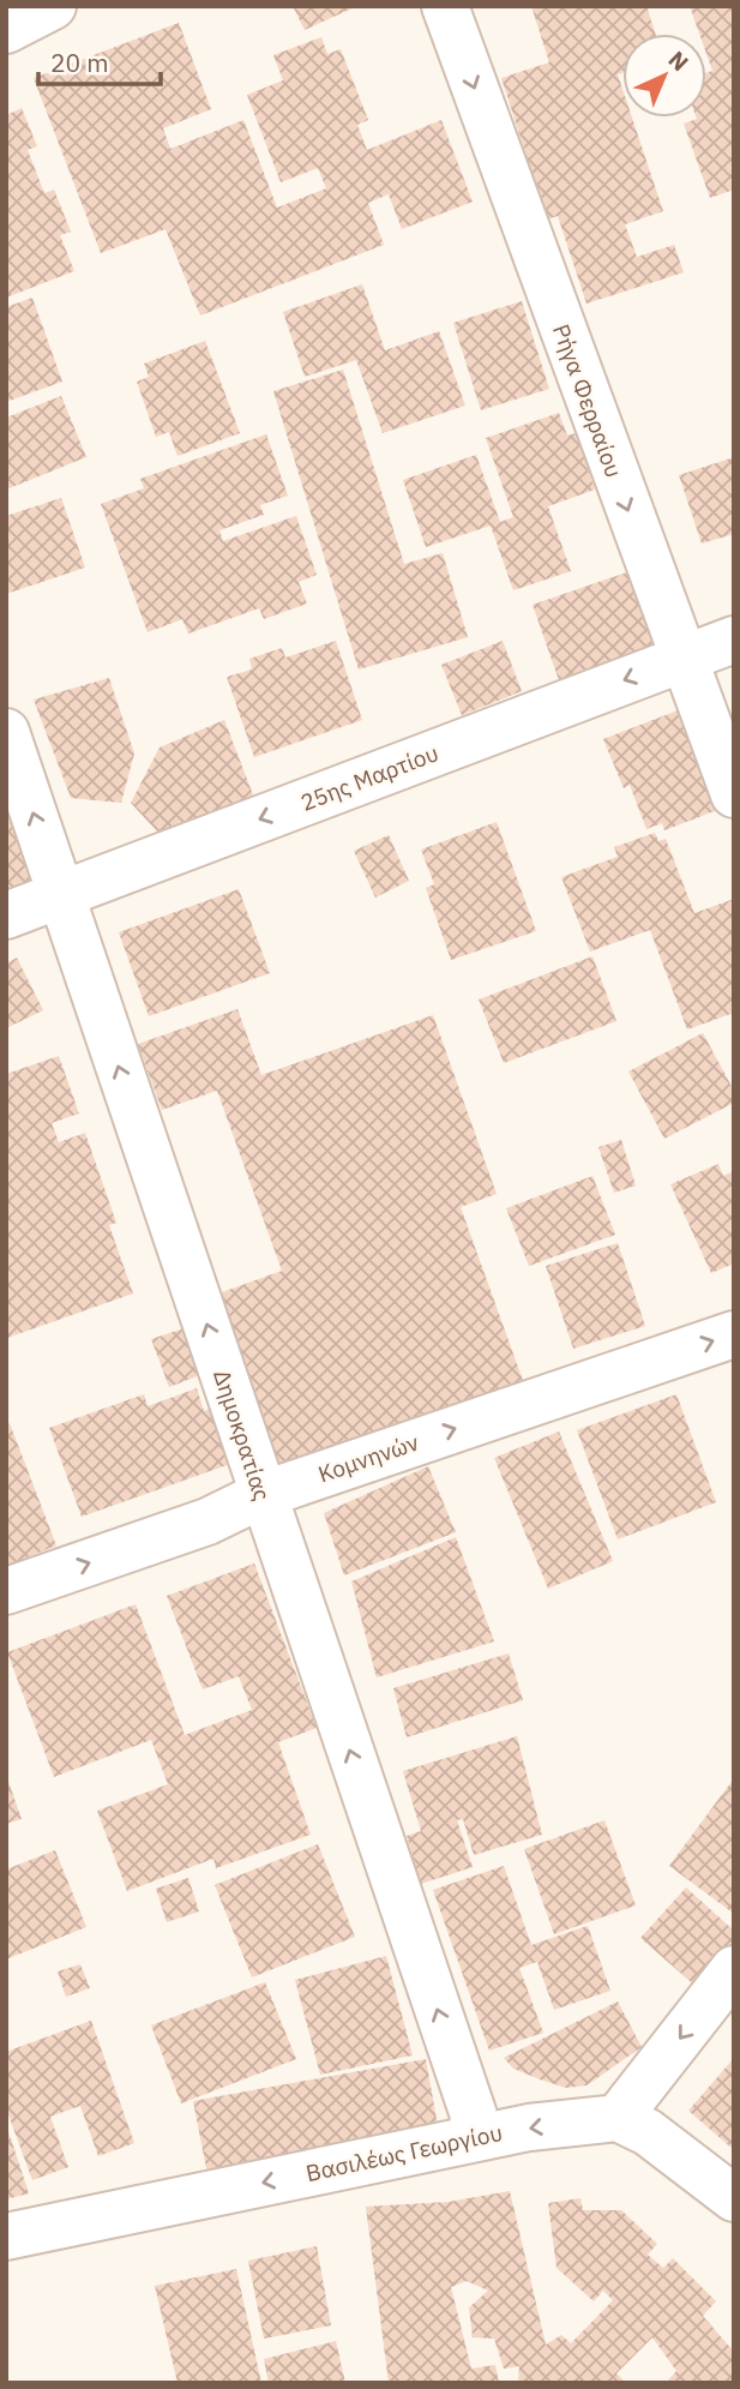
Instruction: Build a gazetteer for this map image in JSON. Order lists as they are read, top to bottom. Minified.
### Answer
{"streets":{"street":["Ρήγα Φερραίου","25ης Μαρτίου","Δημοκρατίας","Κομνηνών","Βασιλέως Γεωργίου"]},"crossings":[["Ρήγα Φερραίου","25ης Μαρτίου"],["25ης Μαρτίου","Δημοκρατίας"],["Δημοκρατίας","Κομνηνών"],["Δημοκρατίας","Βασιλέως Γεωργίου"]],"one_way":["Ρήγα Φερραίου","25ης Μαρτίου","Δημοκρατίας","Κομνηνών","Βασιλέως Γεωργίου"],"scale_bar":"20 m","north":"top right"}
